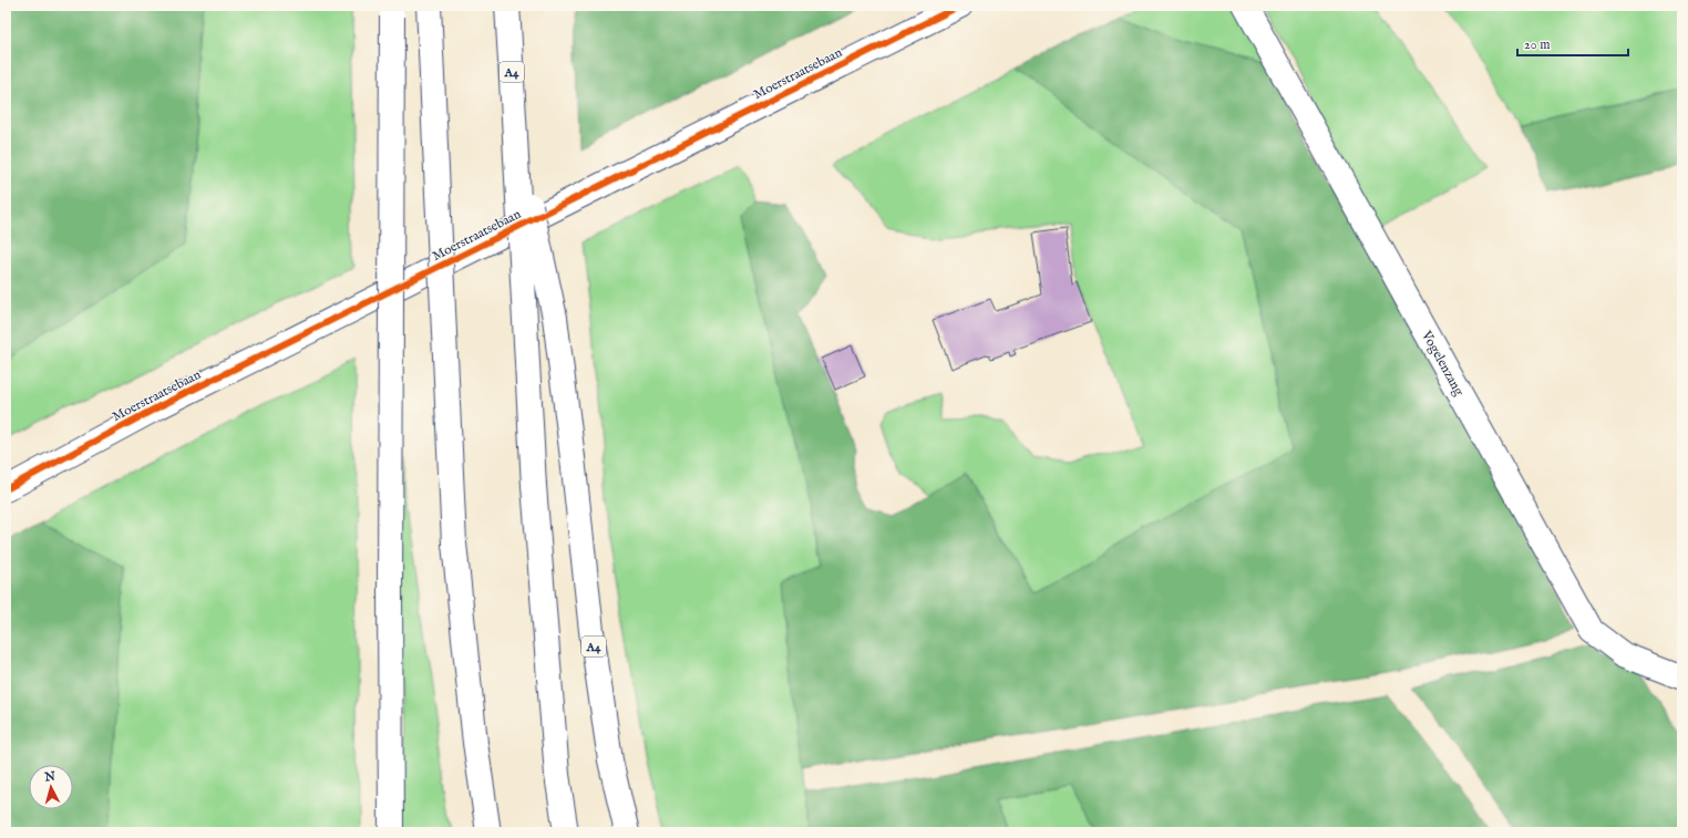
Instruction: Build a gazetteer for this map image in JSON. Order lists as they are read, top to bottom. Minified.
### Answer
{"streets":{"main road":["A4","Moerstraatsebaan","Vogelenzang"]},"scale_bar":"20 m","north":"top"}
